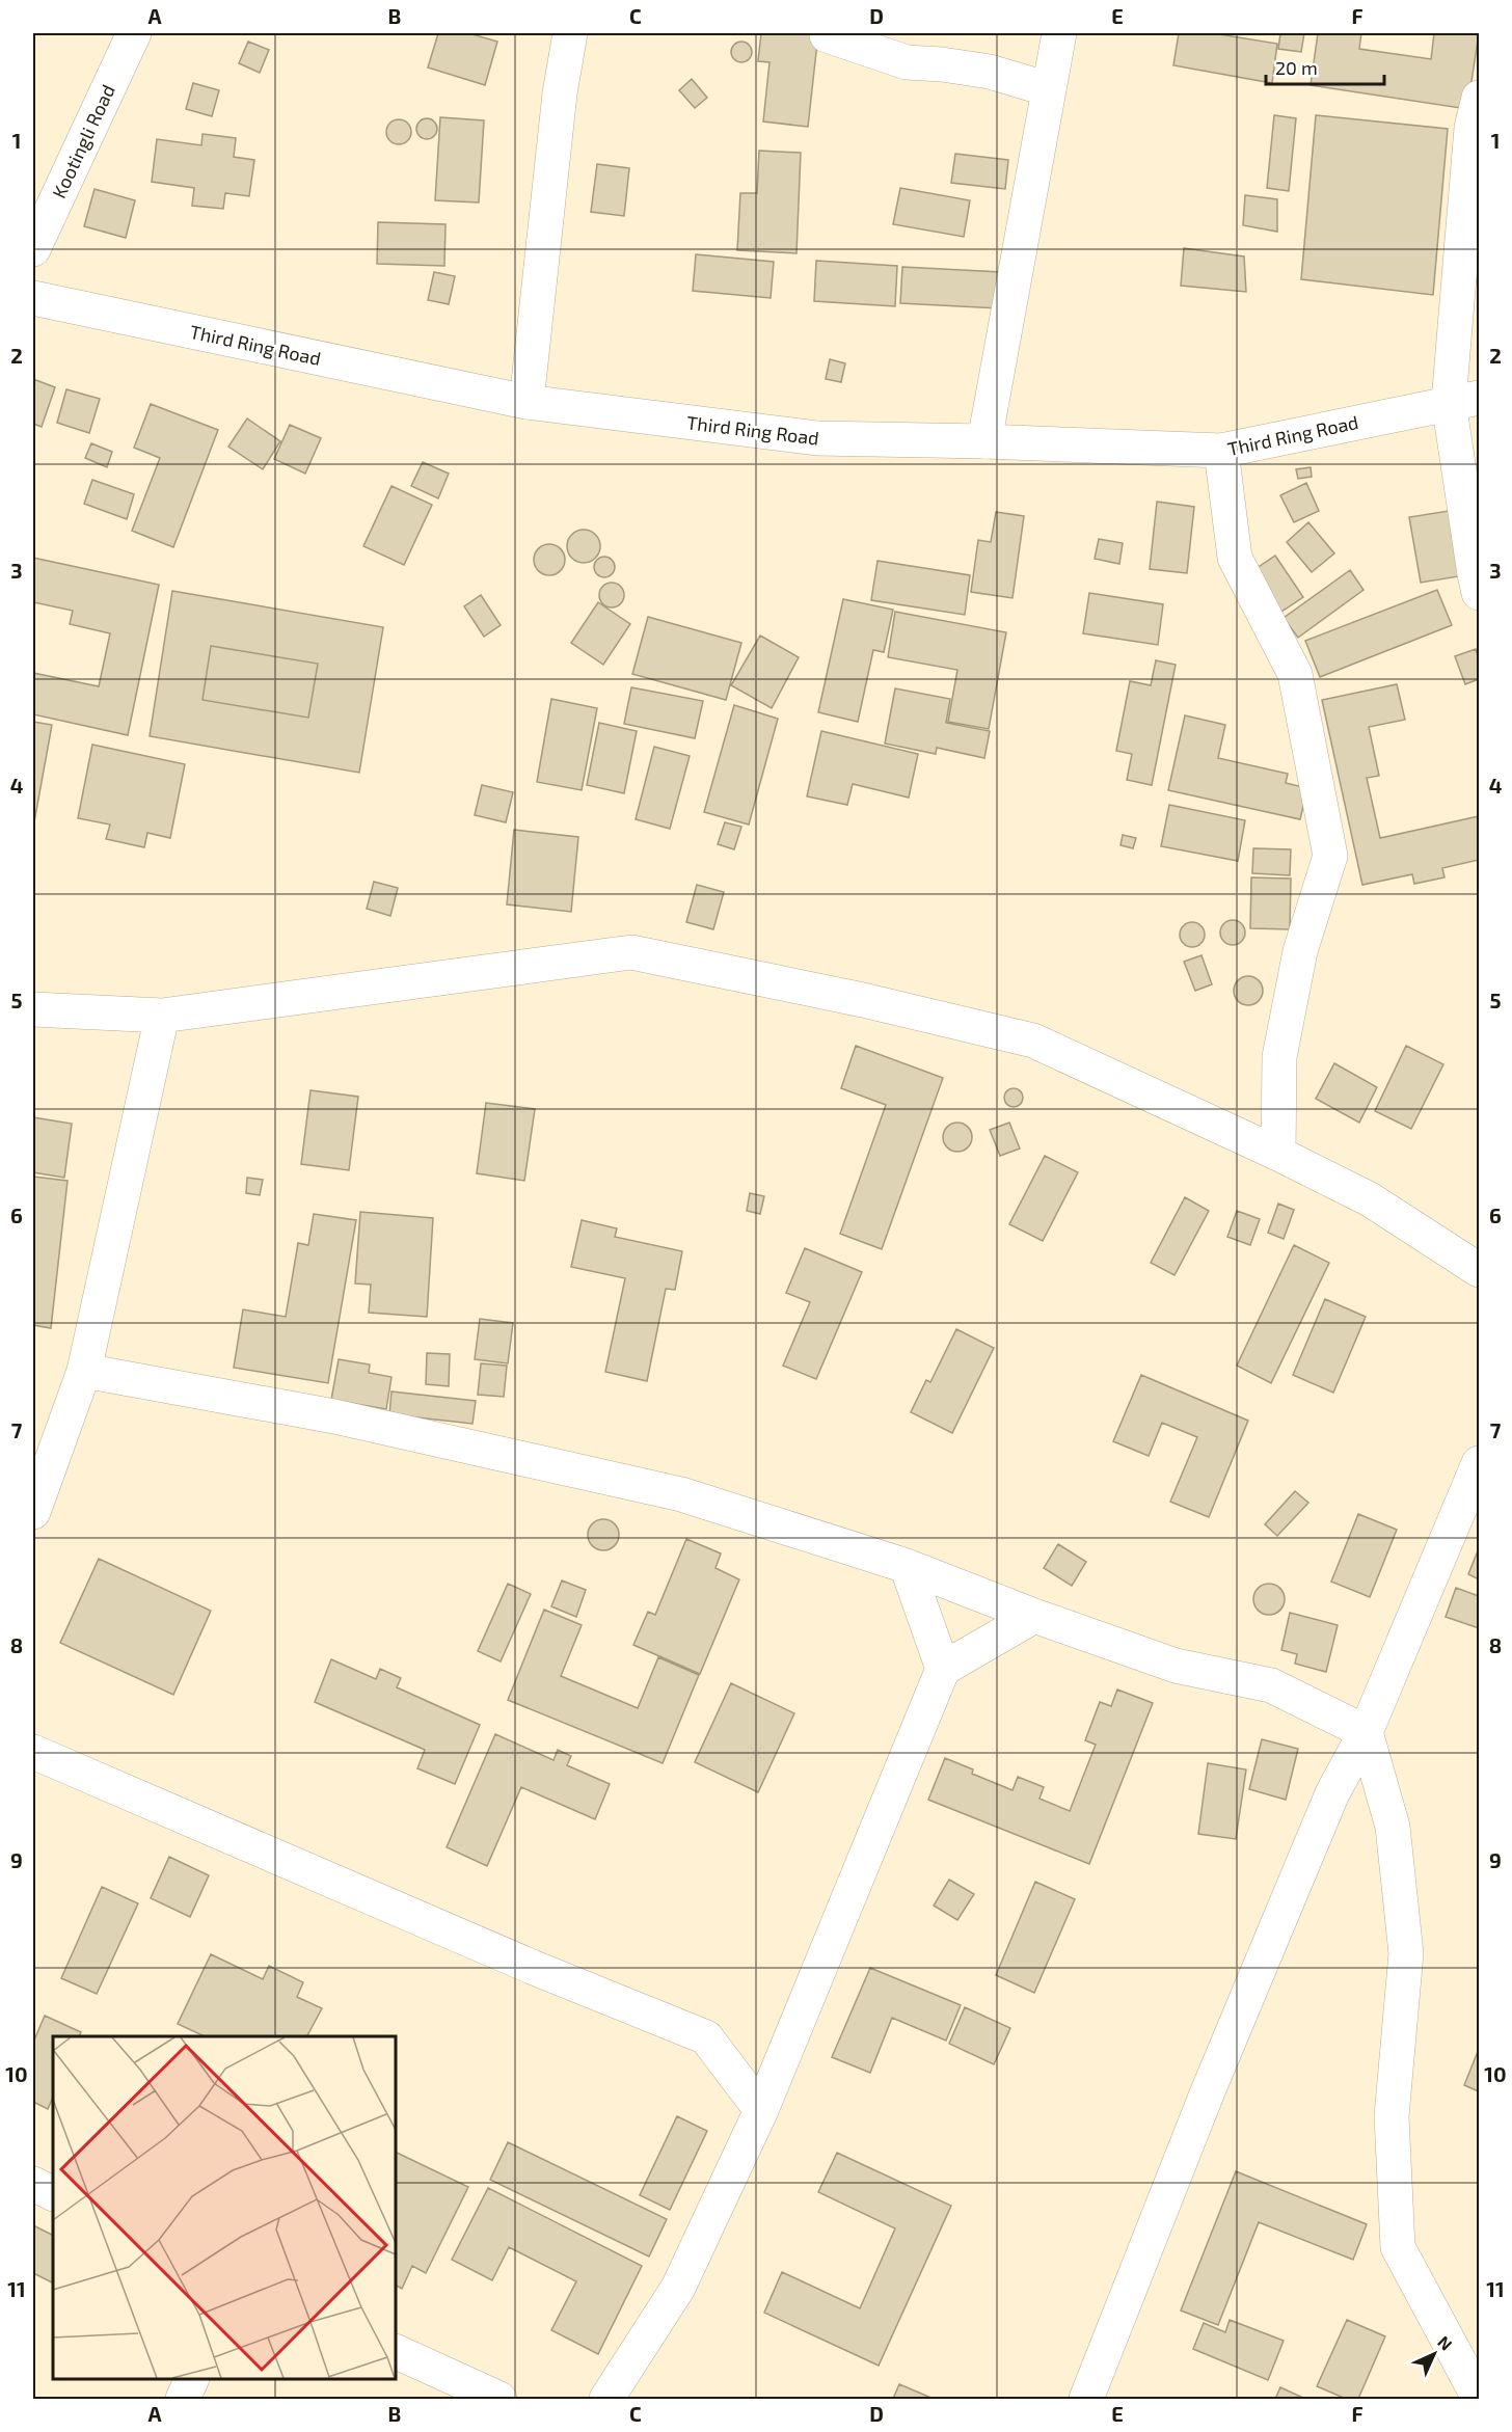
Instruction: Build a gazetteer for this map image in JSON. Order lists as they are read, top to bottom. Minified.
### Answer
{"streets":{"street":["Kootingli Road","Third Ring Road"]},"scale_bar":"20 m","north":"top right","grid":{"columns":["A","B","C","D","E","F"],"rows":["1","2","3","4","5","6","7","8","9","10","11"]}}
